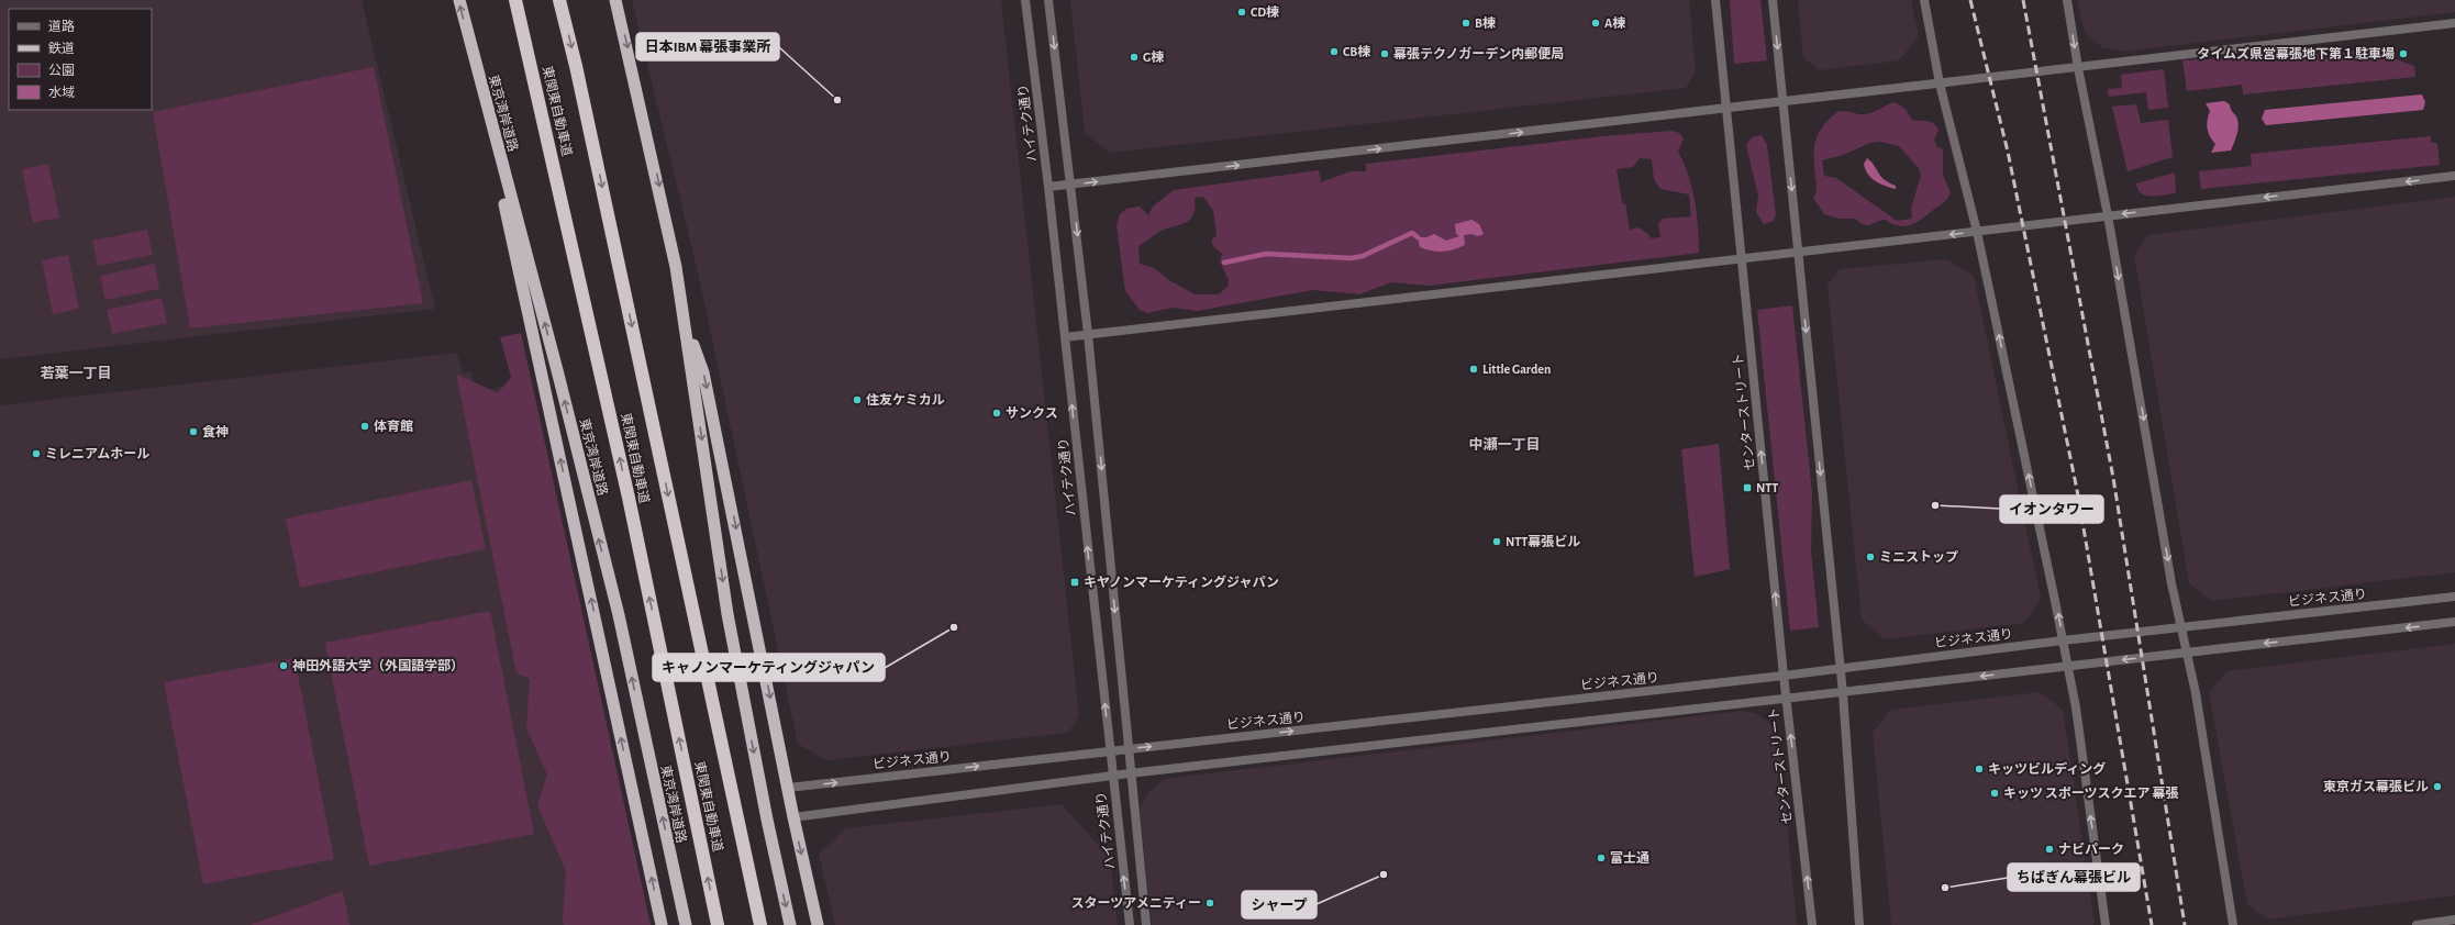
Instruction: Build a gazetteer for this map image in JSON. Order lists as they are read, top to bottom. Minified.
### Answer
{"streets":{"highway":["東関東自動車道","東京湾岸道路"],"street":["ハイテク通り","センターストリート","ビジネス通り"]},"crossings":[["ハイテク通り","ビジネス通り"],["センターストリート","ビジネス通り"]],"districts":["若葉一丁目","中瀬一丁目"],"places":{"other":["CD棟","B棟","A棟","CB棟","幕張テクノガーデン内郵便局","タイムズ県営幕張地下第１駐車場","G棟","日本IBM 幕張事業所","Little Garden","住友ケミカル","サンクス","体育館","食神","ミレニアムホール","イオンタワー","NTT幕張ビル","ミニストップ","キャノンマーケティングジャパン","神田外語大学（外国語学部）","キッツビルディング","東京ガス幕張ビル","キッツ スポーツスクエア 幕張","ナビパーク","富士通","シャープ","ちばぎん幕張ビル","スターツアメニティー"],"transit":["NTT","キヤノンマーケティングジャパン"]},"legend":["道路","鉄道","公園","水域"]}
